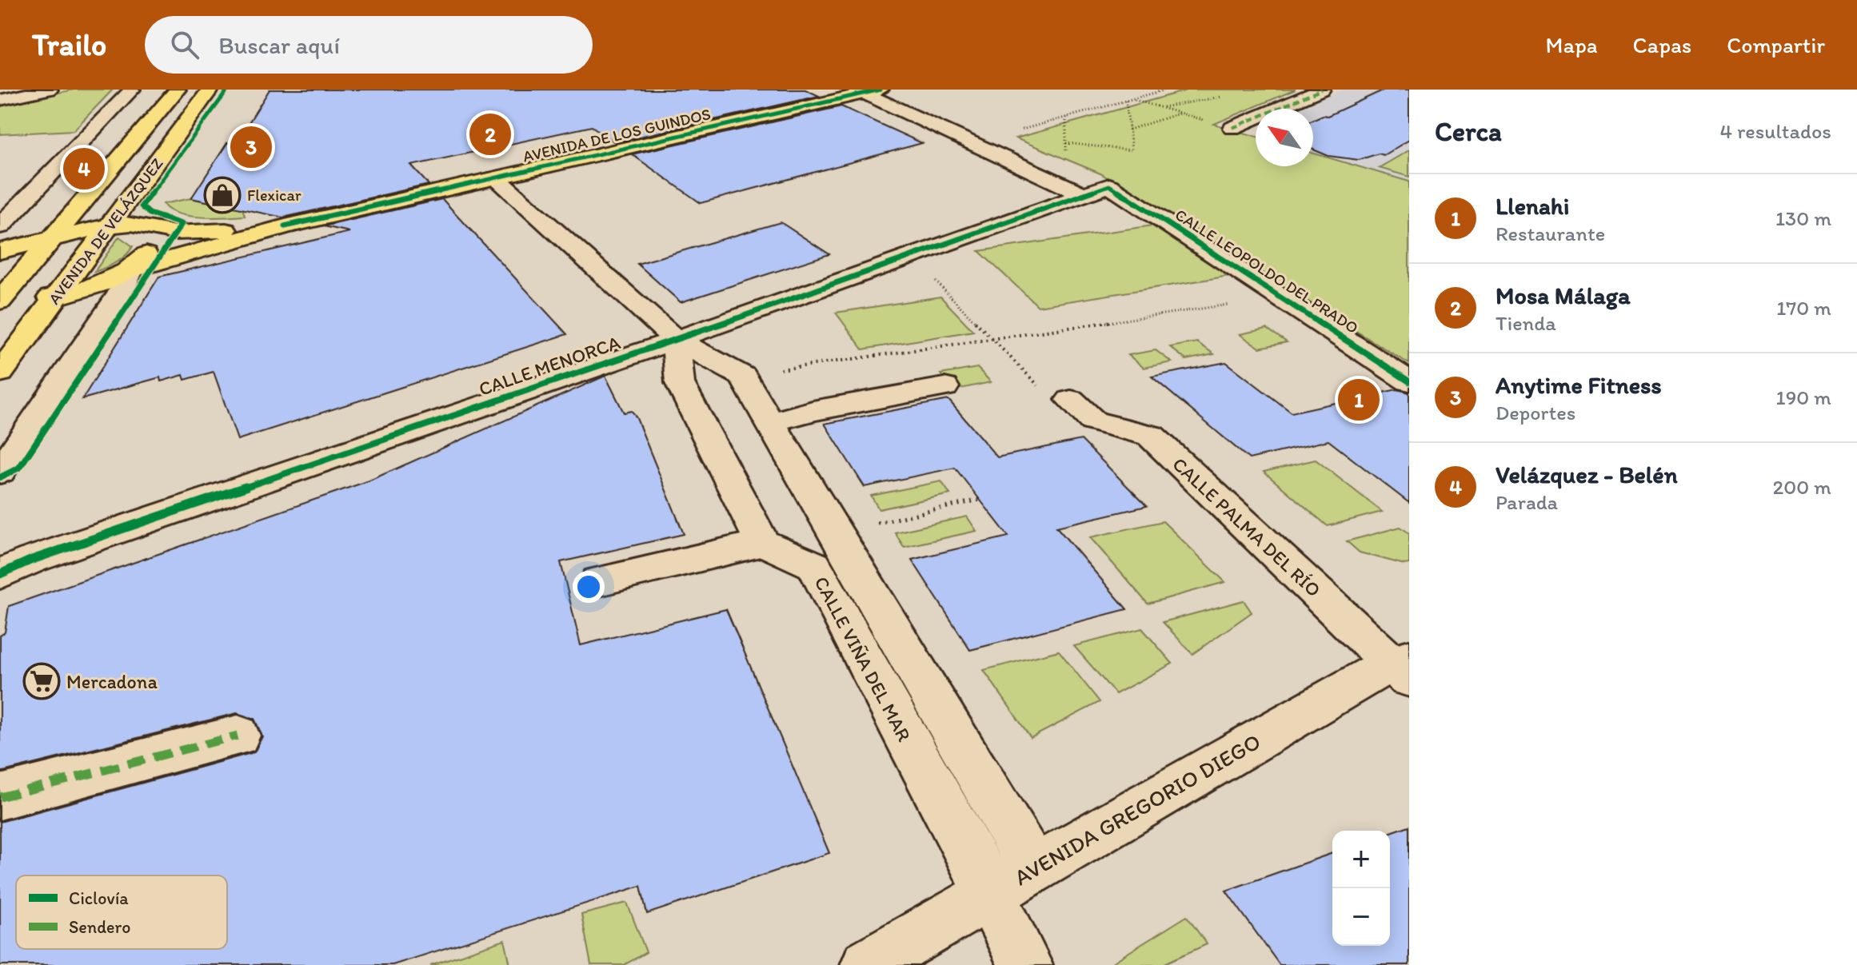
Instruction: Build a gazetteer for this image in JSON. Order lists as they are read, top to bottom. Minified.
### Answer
{"streets":{"main road":["AVENIDA DE LOS GUINDOS","AVENIDA DE VELÁZQUEZ"],"street":["CALLE LEOPOLDO DEL PRADO","CALLE MENORCA","CALLE PALMA DEL RÍO","CALLE VIÑA DEL MAR","AVENIDA GREGORIO DIEGO"]},"crossings":[["AVENIDA DE LOS GUINDOS","AVENIDA DE VELÁZQUEZ"],["AVENIDA DE LOS GUINDOS","CALLE VIÑA DEL MAR"],["CALLE LEOPOLDO DEL PRADO","CALLE MENORCA"],["CALLE MENORCA","CALLE VIÑA DEL MAR"],["CALLE PALMA DEL RÍO","AVENIDA GREGORIO DIEGO"],["CALLE VIÑA DEL MAR","AVENIDA GREGORIO DIEGO"]],"places":{"shop":["Flexicar"],"supermarket":["Mercadona"]},"legend":["Ciclovía","Sendero"],"north":"top left","page":{"header":"Trailo","search":"Buscar aquí","nav":["Mapa","Capas","Compartir"],"heading":["Cerca","4 resultados"],"pins":["2","3","4","1"],"list":[{"mark":"1","name":"Llenahi","note":"Restaurante","value":"130 m"},{"mark":"2","name":"Mosa Málaga","note":"Tienda","value":"170 m"},{"mark":"3","name":"Anytime Fitness","note":"Deportes","value":"190 m"},{"mark":"4","name":"Velázquez - Belén","note":"Parada","value":"200 m"}],"map_buttons":["+","−"]}}
